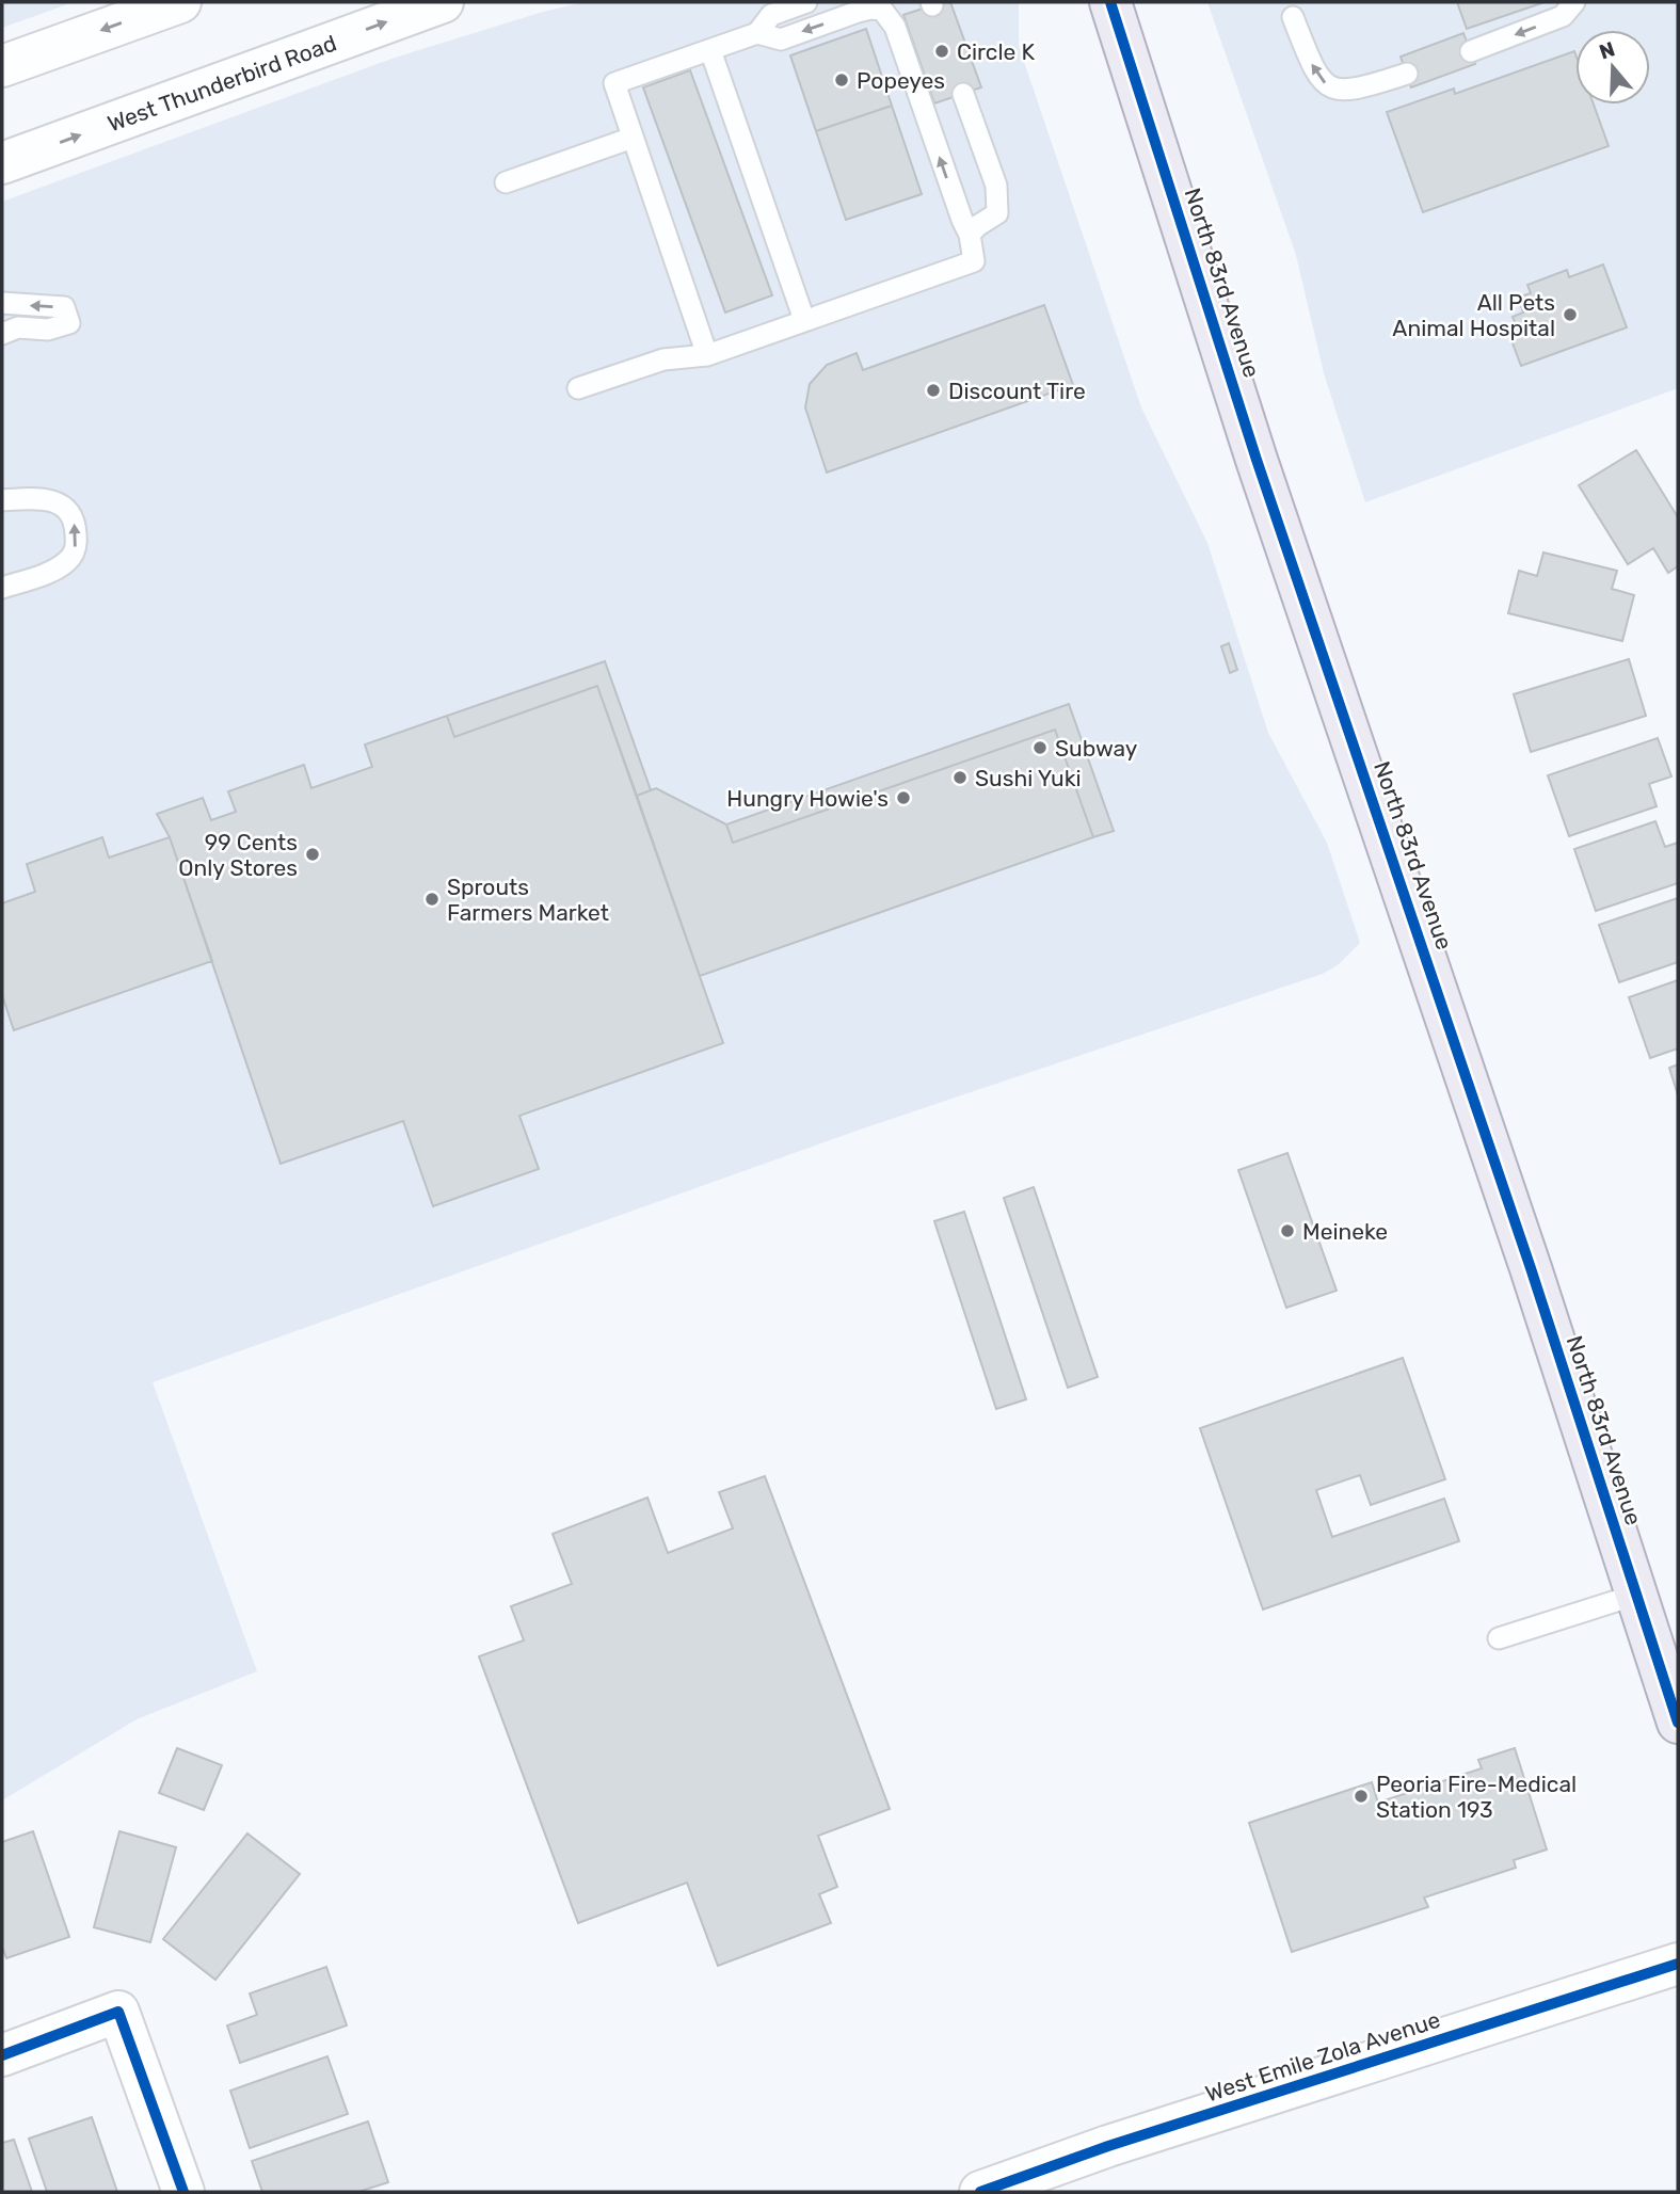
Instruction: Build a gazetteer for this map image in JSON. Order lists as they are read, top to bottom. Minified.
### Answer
{"streets":{"main road":["North 83rd Avenue"],"street":["West Thunderbird Road","West Emile Zola Avenue"]},"places":["Circle K","Popeyes","All Pets Animal Hospital","Discount Tire","Subway","Sushi Yuki","Hungry Howie's","99 Cents Only Stores","Sprouts Farmers Market","Meineke","Peoria Fire-Medical Station 193"],"north":"top"}
